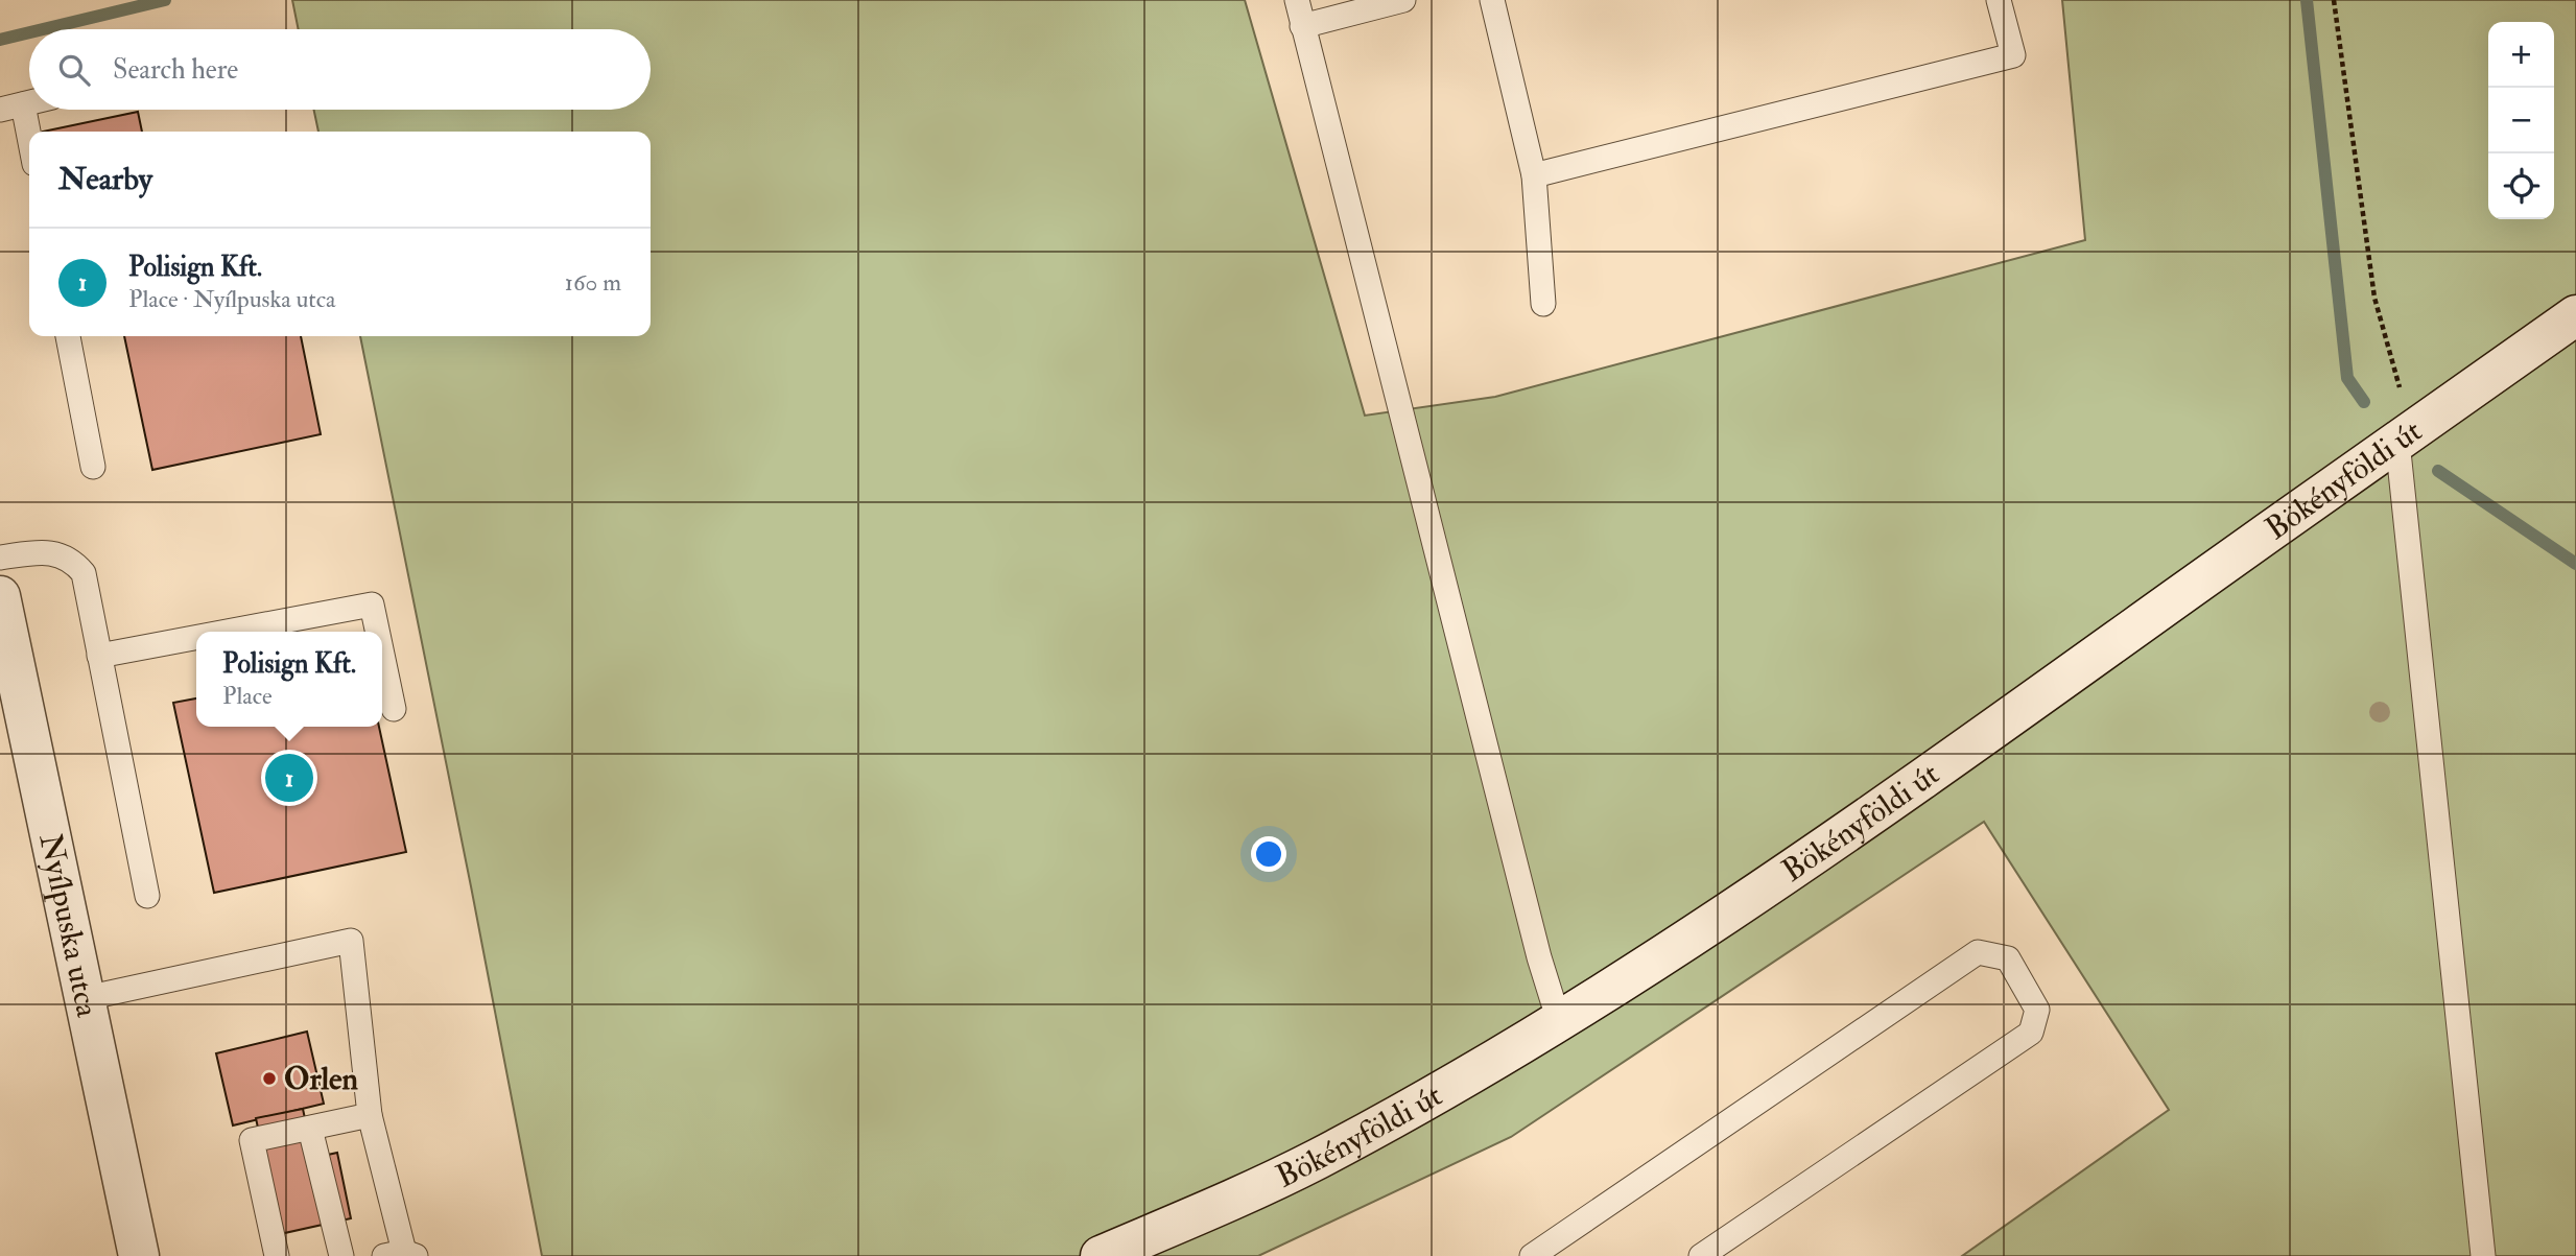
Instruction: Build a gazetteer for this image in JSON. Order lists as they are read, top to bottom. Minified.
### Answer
{"streets":{"street":["Bökényföldi út","Nyílpuska utca"]},"places":["Orlen"],"page":{"map_buttons":["+","−"],"search":"Search here","heading":"Nearby","list":[{"mark":"1","name":"Polisign Kft.","note":"Place · Nyílpuska utca","value":"160 m"}],"popup":["Polisign Kft.","Place"],"pins":"1"}}
